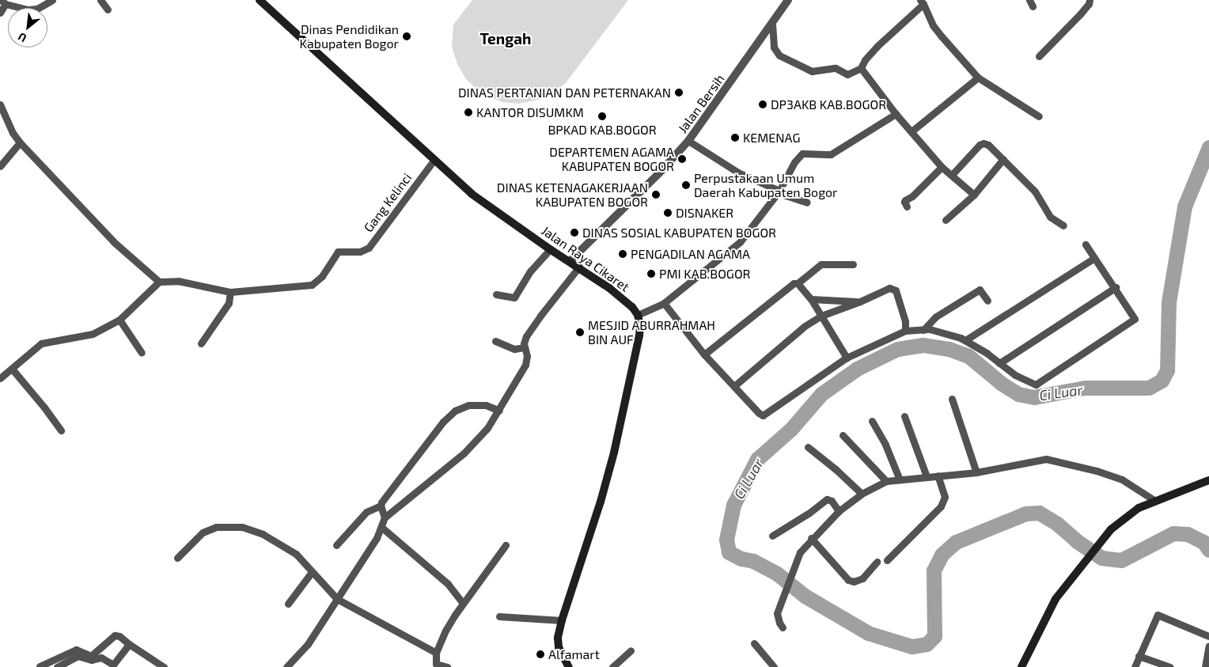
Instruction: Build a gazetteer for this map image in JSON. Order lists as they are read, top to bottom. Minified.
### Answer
{"streets":{"main road":["Jalan Raya Cikaret"],"street":["Jalan Bersih","Gang Kelinci"]},"crossings":[["Jalan Bersih","Jalan Raya Cikaret"],["Gang Kelinci","Jalan Raya Cikaret"]],"districts":["Tengah"],"water":["Ci Luar"],"places":["Dinas Pendidikan Kabupaten Bogor","DINAS PERTANIAN DAN PETERNAKAN","DP3AKB KAB.BOGOR","KANTOR DISUMKM","BPKAD KAB.BOGOR","KEMENAG","DEPARTEMEN AGAMA KABUPATEN BOGOR","Perpustakaan Umum Daerah Kabupaten Bogor","DINAS KETENAGAKERJAAN KABUPATEN BOGOR","DISNAKER","DINAS SOSIAL KABUPATEN BOGOR","PENGADILAN AGAMA","PMI KAB.BOGOR","MESJID ABURRAHMAH BIN AUF","Alfamart"],"north":"bottom left"}
